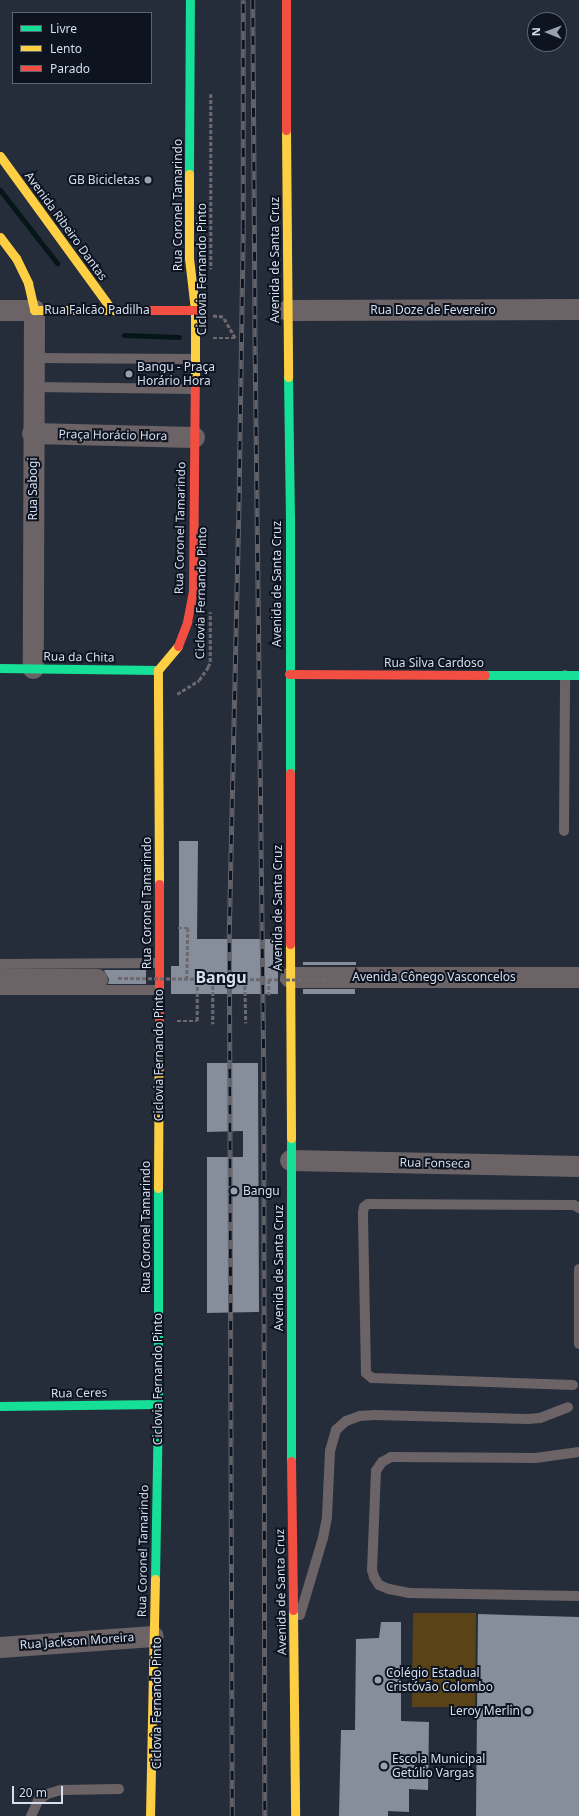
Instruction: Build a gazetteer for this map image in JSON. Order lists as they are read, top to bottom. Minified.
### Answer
{"streets":{"main road":["Rua Coronel Tamarindo","Avenida Ribeiro Dantas","Avenida de Santa Cruz","Rua Falcão Padilha","Rua da Chita","Rua Silva Cardoso","Rua Ceres"],"street":["Rua Doze de Fevereiro","Praça Horácio Hora","Rua Sabogi","Avenida Cônego Vasconcelos","Rua Fonseca","Rua Jackson Moreira"],"path":["Ciclovia Fernando Pinto"]},"crossings":[["Rua Coronel Tamarindo","Rua Falcão Padilha"],["Rua Coronel Tamarindo","Praça Horácio Hora"],["Rua Coronel Tamarindo","Rua da Chita"],["Rua Coronel Tamarindo","Rua Ceres"],["Rua Coronel Tamarindo","Rua Jackson Moreira"],["Avenida Ribeiro Dantas","Rua Falcão Padilha"],["Avenida de Santa Cruz","Rua Doze de Fevereiro"],["Avenida de Santa Cruz","Rua Silva Cardoso"],["Avenida de Santa Cruz","Avenida Cônego Vasconcelos"],["Avenida de Santa Cruz","Rua Fonseca"],["Rua Falcão Padilha","Rua Sabogi"],["Praça Horácio Hora","Rua Sabogi"],["Rua Sabogi","Rua da Chita"]],"districts":["Bangu"],"places":["GB Bicicletas","Bangu - Praça Horário Hora","Bangu","Colégio Estadual Cristóvão Colombo","Leroy Merlin","Escola Municipal Getúlio Vargas"],"legend":["Livre","Lento","Parado"],"scale_bar":"20 m","north":"left"}
